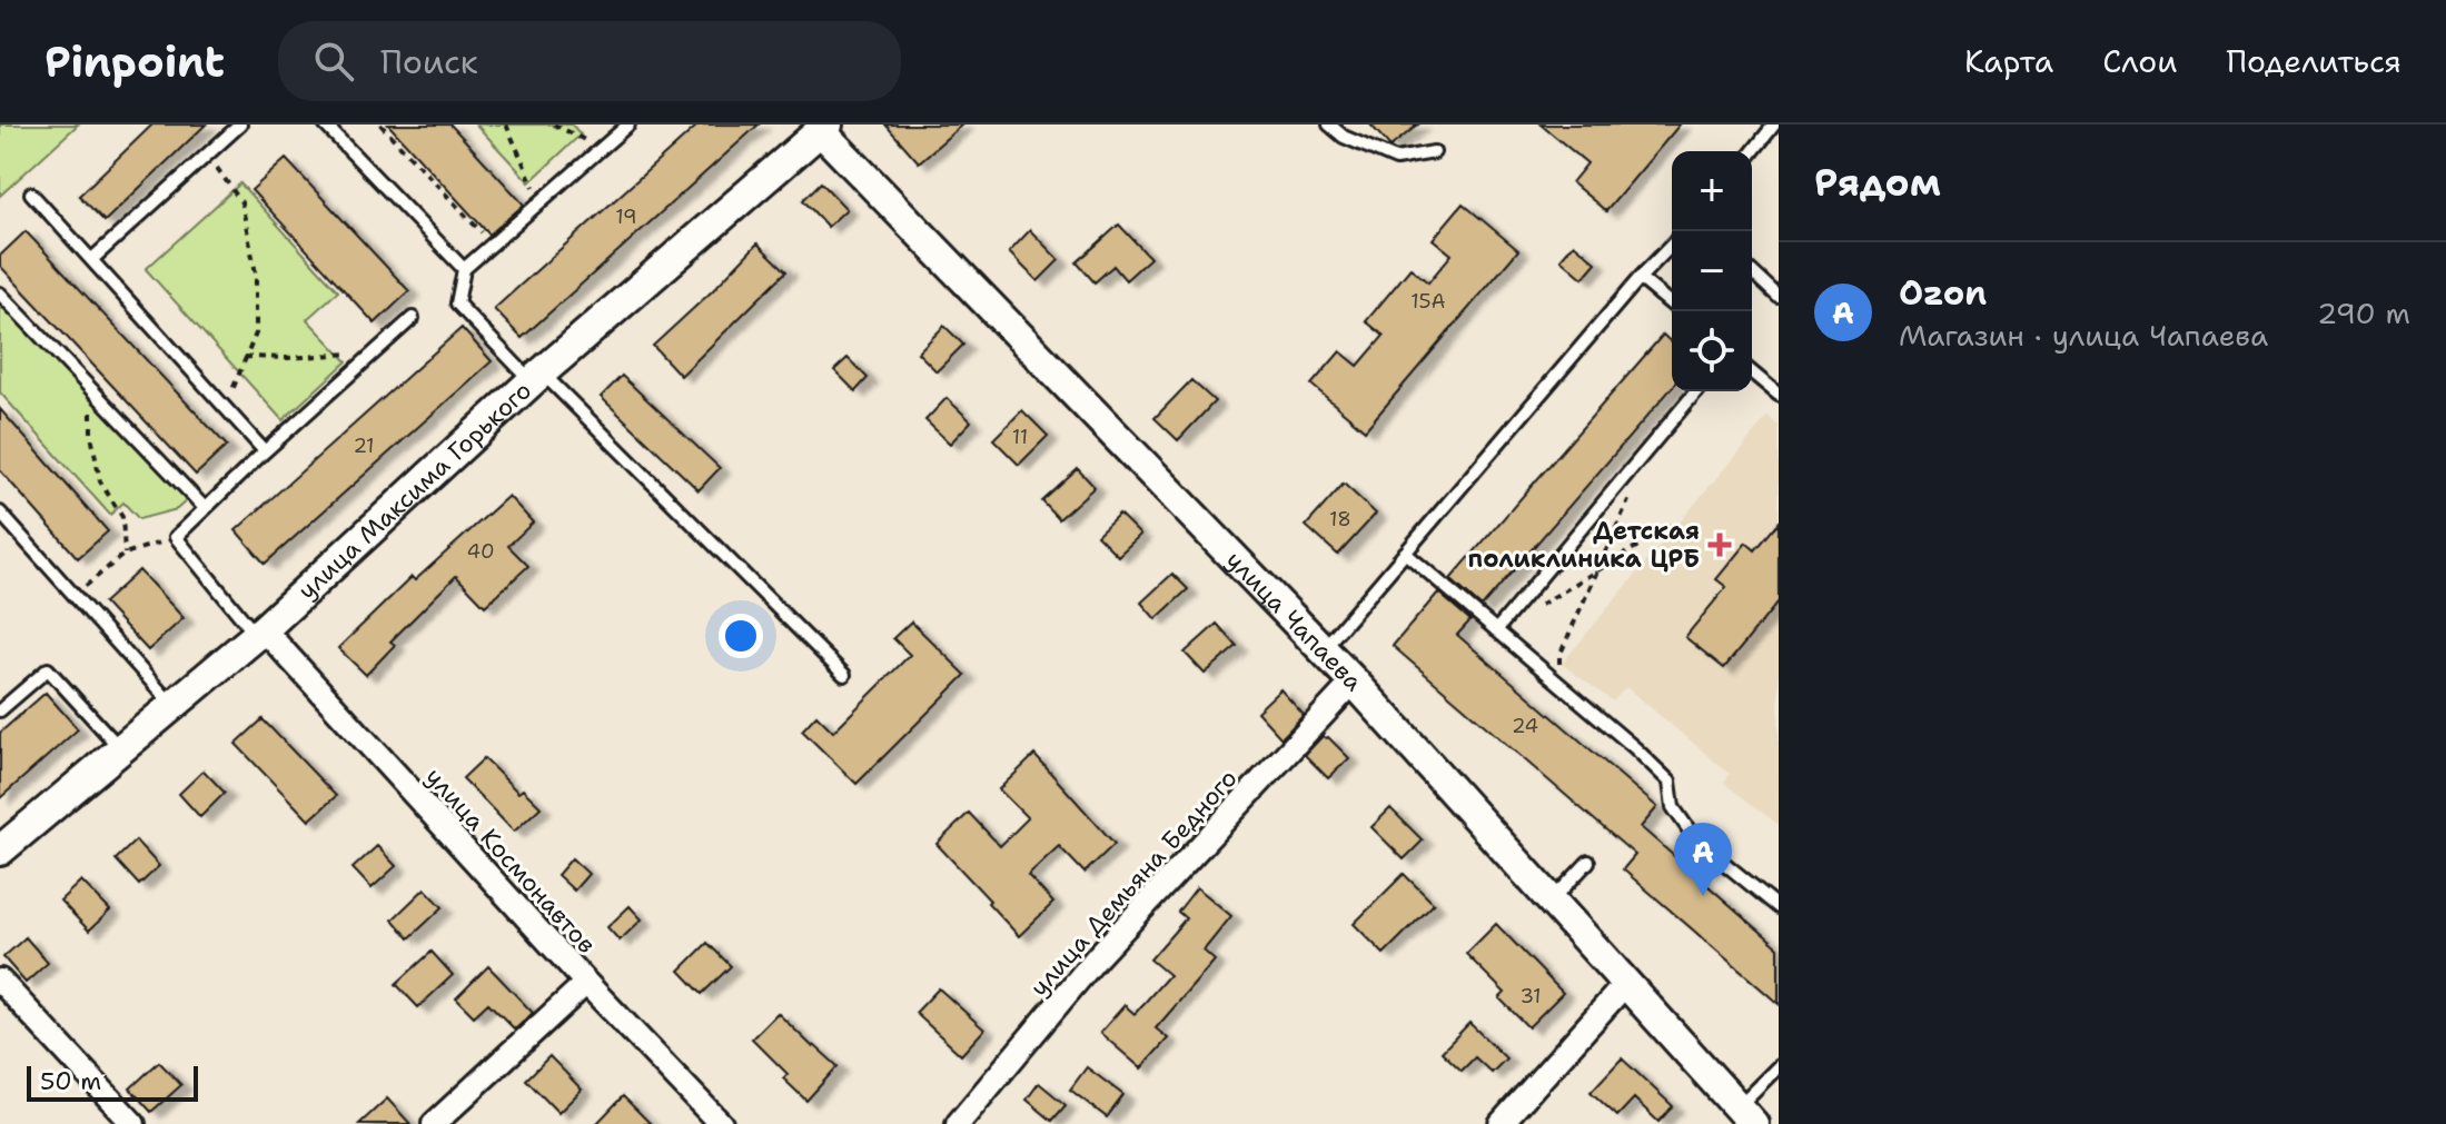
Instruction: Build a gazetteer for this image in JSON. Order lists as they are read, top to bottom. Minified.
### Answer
{"streets":{"street":["улица Максима Горького","улица Чапаева","улица Космонавтов","улица Демьяна Бедного"]},"crossings":[["улица Максима Горького","улица Чапаева"],["улица Максима Горького","улица Космонавтов"],["улица Чапаева","улица Демьяна Бедного"]],"places":{"health":["Детская поликлиника ЦРБ"]},"house_numbers":["19","15А","11","21","18","40","24","31"],"scale_bar":"50 m","page":{"header":"Pinpoint","search":"Поиск","nav":["Карта","Слои","Поделиться"],"heading":"Рядом","map_buttons":["+","−"],"list":[{"mark":"A","name":"Ozon","note":"Магазин · улица Чапаева","value":"290 m"}],"pins":"A","scale":"50 m"}}
